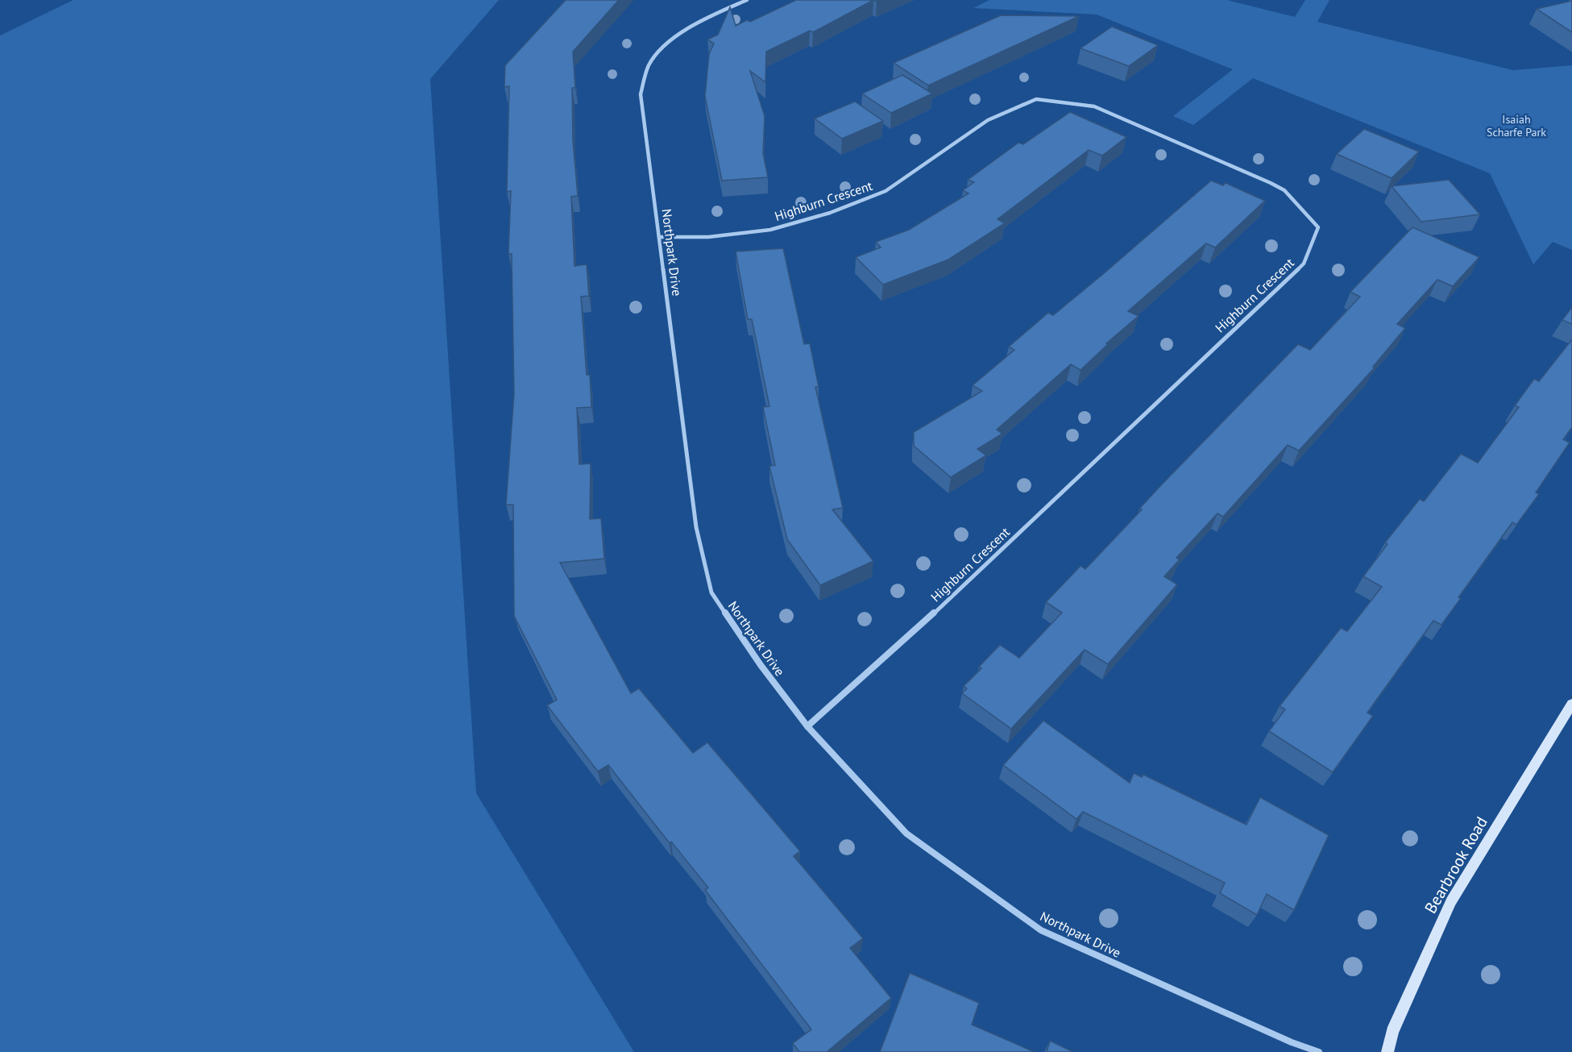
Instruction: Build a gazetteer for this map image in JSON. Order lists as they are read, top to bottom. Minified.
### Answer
{"streets":{"street":["Highburn Crescent","Northpark Drive","Bearbrook Road"]},"crossings":[["Highburn Crescent","Northpark Drive"]],"parks":["Isaiah Scharfe Park"]}
